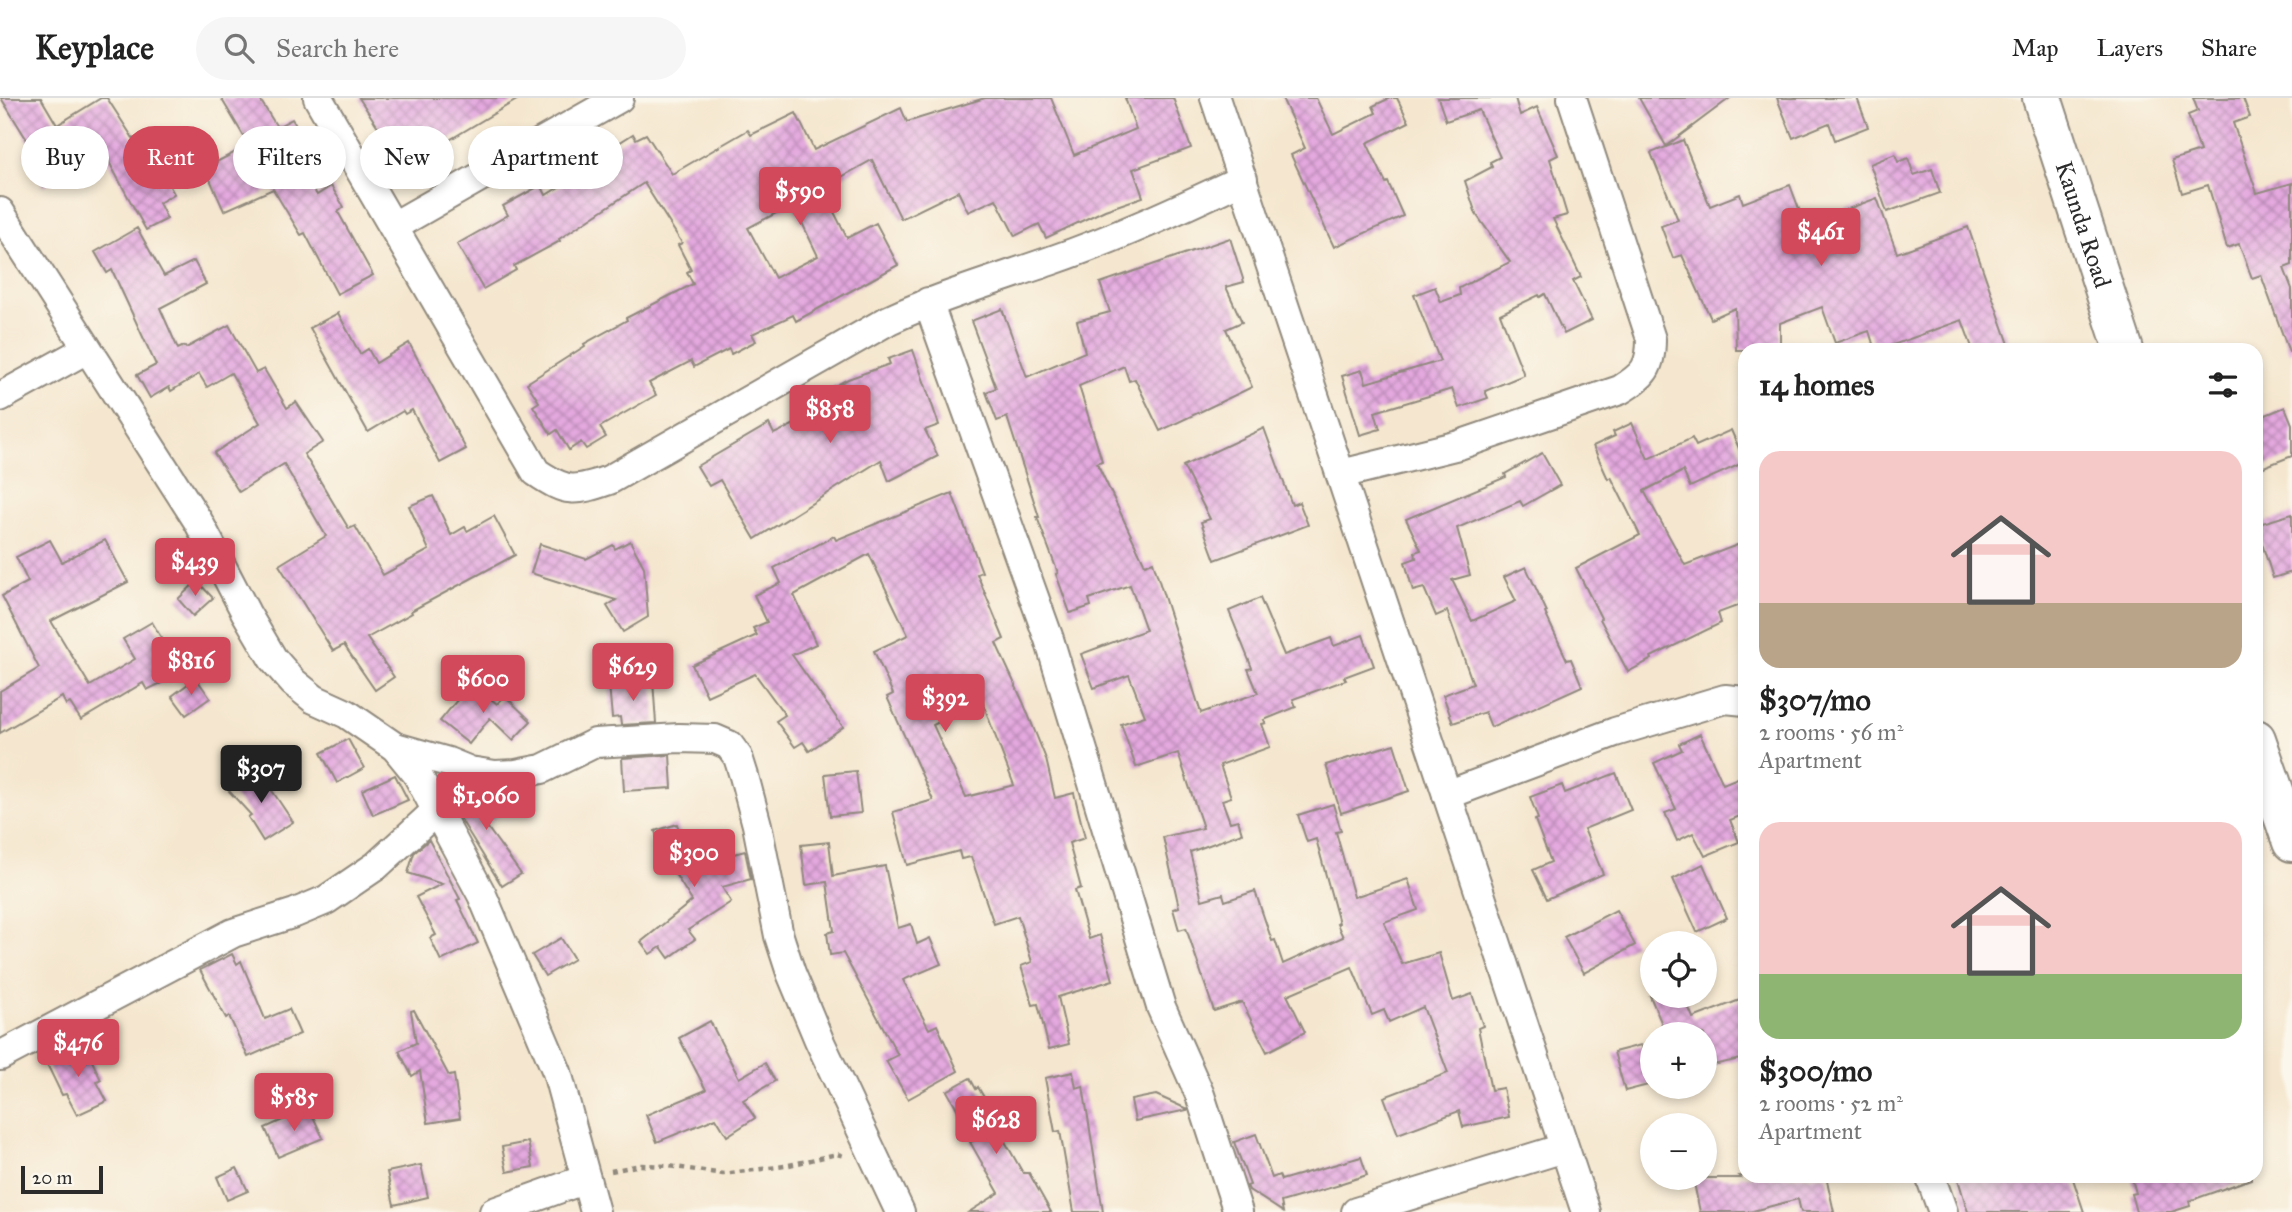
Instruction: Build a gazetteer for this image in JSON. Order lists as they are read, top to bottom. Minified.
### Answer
{"streets":{"street":["Kaunda Road"]},"scale_bar":"20 m","page":{"header":"Keyplace","search":"Search here","nav":["Map","Layers","Share"],"chip":["Buy","Rent","Filters","New","Apartment"],"price":["$590","$461","$858","$439","$816","$629","$600","$392","$307","$1,060","$300","$476","$585","$628"],"heading":"14 homes","list":[{"name":"$307/mo","note":"2 rooms · 56 m² · Apartment"},{"name":"$300/mo","note":"2 rooms · 52 m² · Apartment"}],"map_buttons":["+","−"],"scale":"20 m"}}
